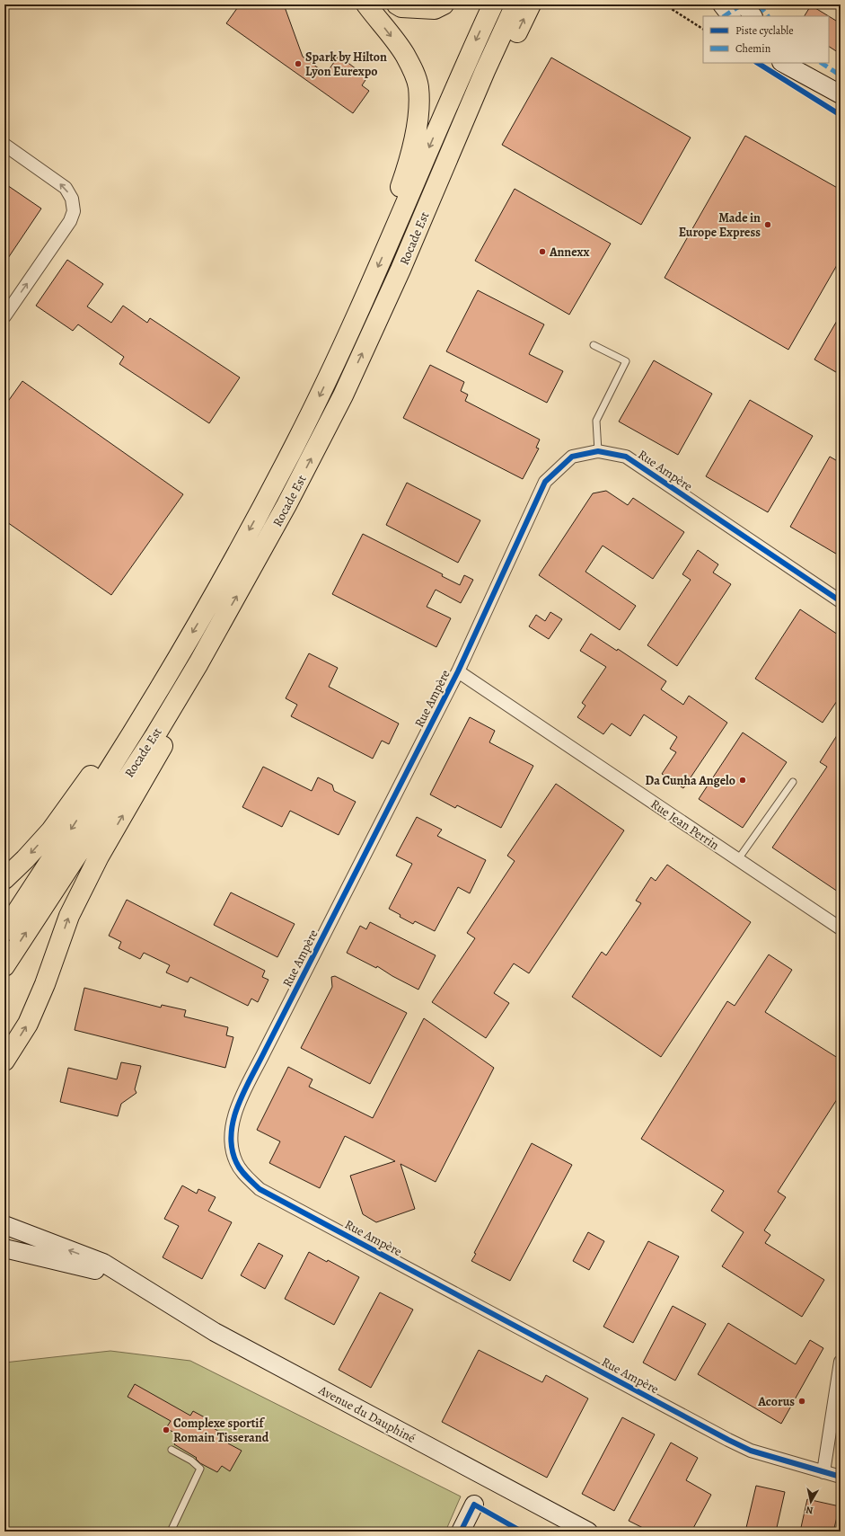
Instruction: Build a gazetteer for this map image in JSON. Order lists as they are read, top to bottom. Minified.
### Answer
{"streets":{"highway":["Rocade Est"],"main road":["Avenue du Dauphiné"],"street":["Rue Ampère","Rue Jean Perrin"]},"crossings":[["Rue Ampère","Rue Jean Perrin"]],"places":["Spark by Hilton Lyon Eurexpo","Made in Europe Express","Annexx","Da Cunha Angelo","Acorus","Complexe sportif Romain Tisserand"],"legend":["Piste cyclable","Chemin"],"north":"bottom"}
